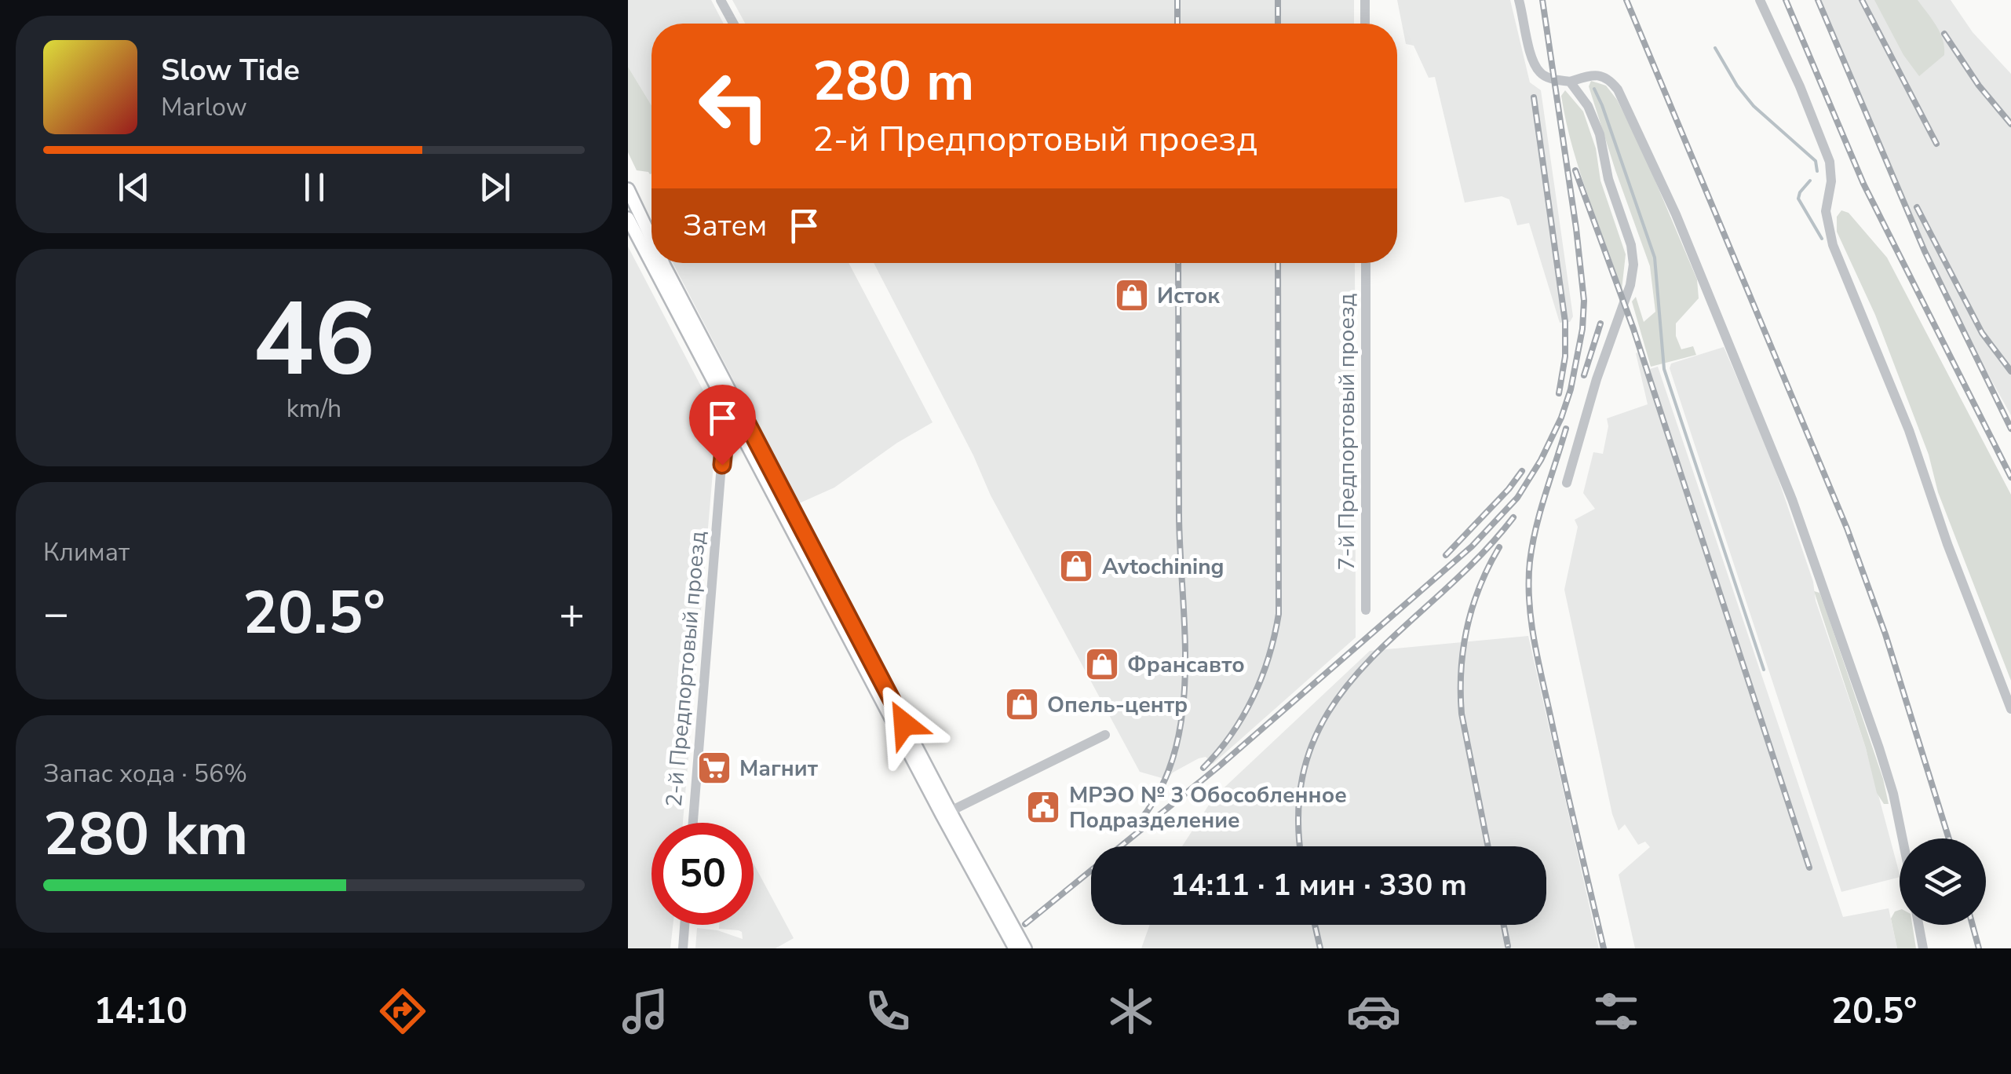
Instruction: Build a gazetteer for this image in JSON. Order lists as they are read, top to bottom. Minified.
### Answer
{"streets":{"street":["7-й Предпортовый проезд","2-й Предпортовый проезд"]},"places":{"shop":["Исток","Avtochining","Франсавто","Опель-центр"],"supermarket":["Магнит"],"public building":["МРЭО № 3 Обособленное Подразделение"]},"page":{"turn":["280 m","2-й Предпортовый проезд"],"song":["Slow Tide","Marlow"],"then":"Затем","tile":[["46","km/h"],"Климат",["Запас хода · 56%","280 km"]],"heat":["−","20.5°","+"],"limit":"50","trip":"14:11 · 1 мин · 330 m","tabs":["14:10","20.5°"]}}
